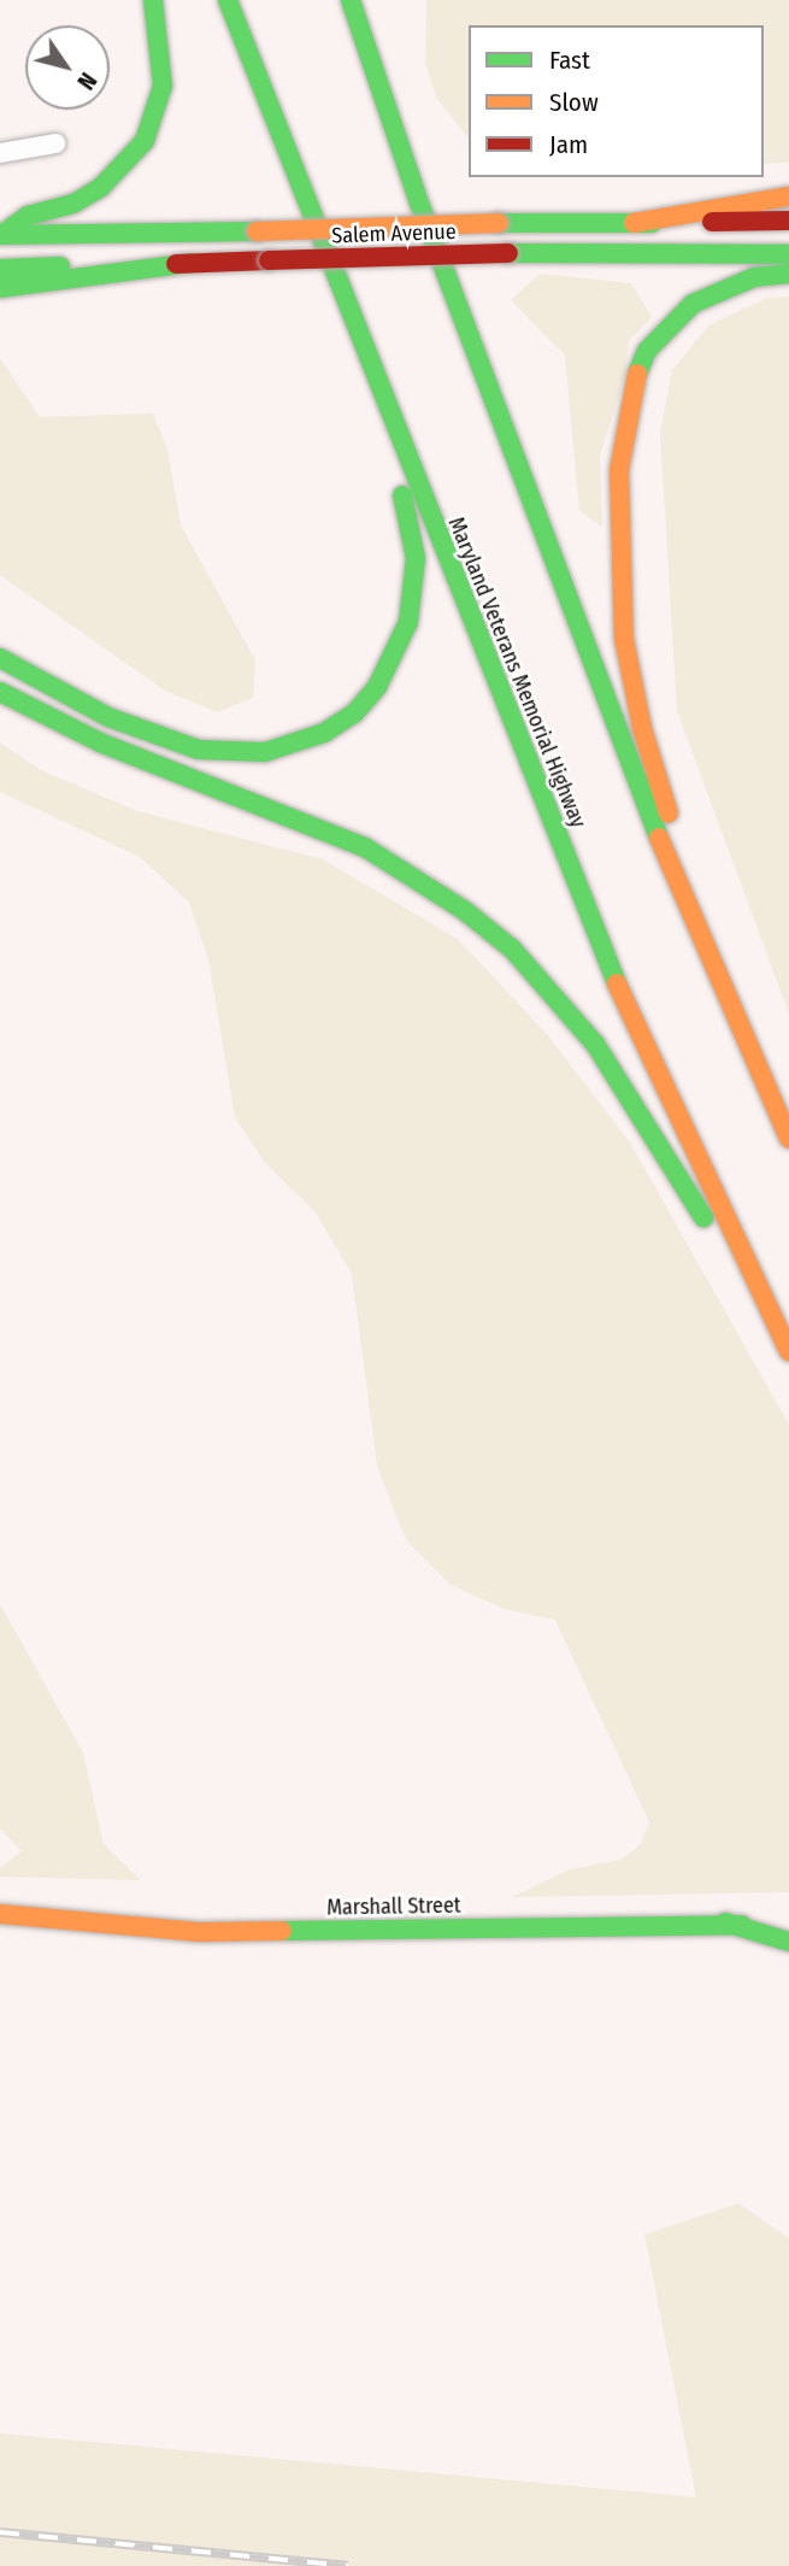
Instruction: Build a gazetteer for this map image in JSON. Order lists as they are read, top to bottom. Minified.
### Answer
{"streets":{"main road":["Salem Avenue","Maryland Veterans Memorial Highway","Marshall Street"]},"legend":["Fast","Slow","Jam"],"north":"bottom right"}
